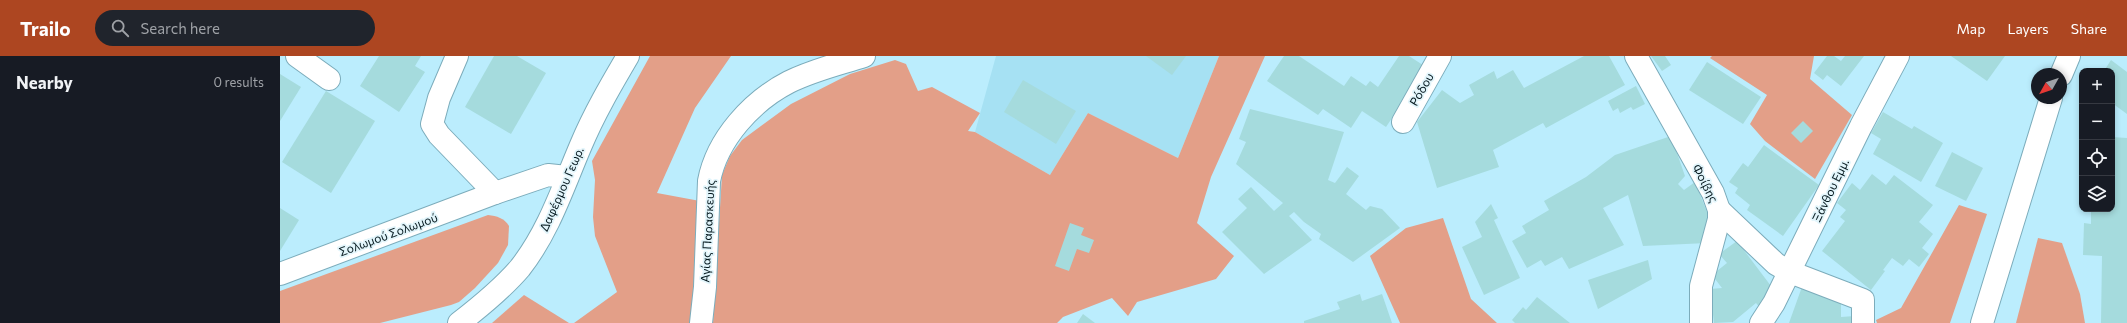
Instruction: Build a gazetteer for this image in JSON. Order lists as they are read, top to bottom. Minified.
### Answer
{"streets":{"street":["Ρόδου","Φοίβης","Δαφέρμου Γεωρ.","Ξάνθου Εμμ.","Αγίας Παρασκευής","Σολωμού Σολωμού"]},"crossings":[["Δαφέρμου Γεωρ.","Σολωμού Σολωμού"]],"north":"bottom left","page":{"header":"Trailo","search":"Search here","nav":["Map","Layers","Share"],"heading":["Nearby","0 results"],"map_buttons":["+","−"]}}
